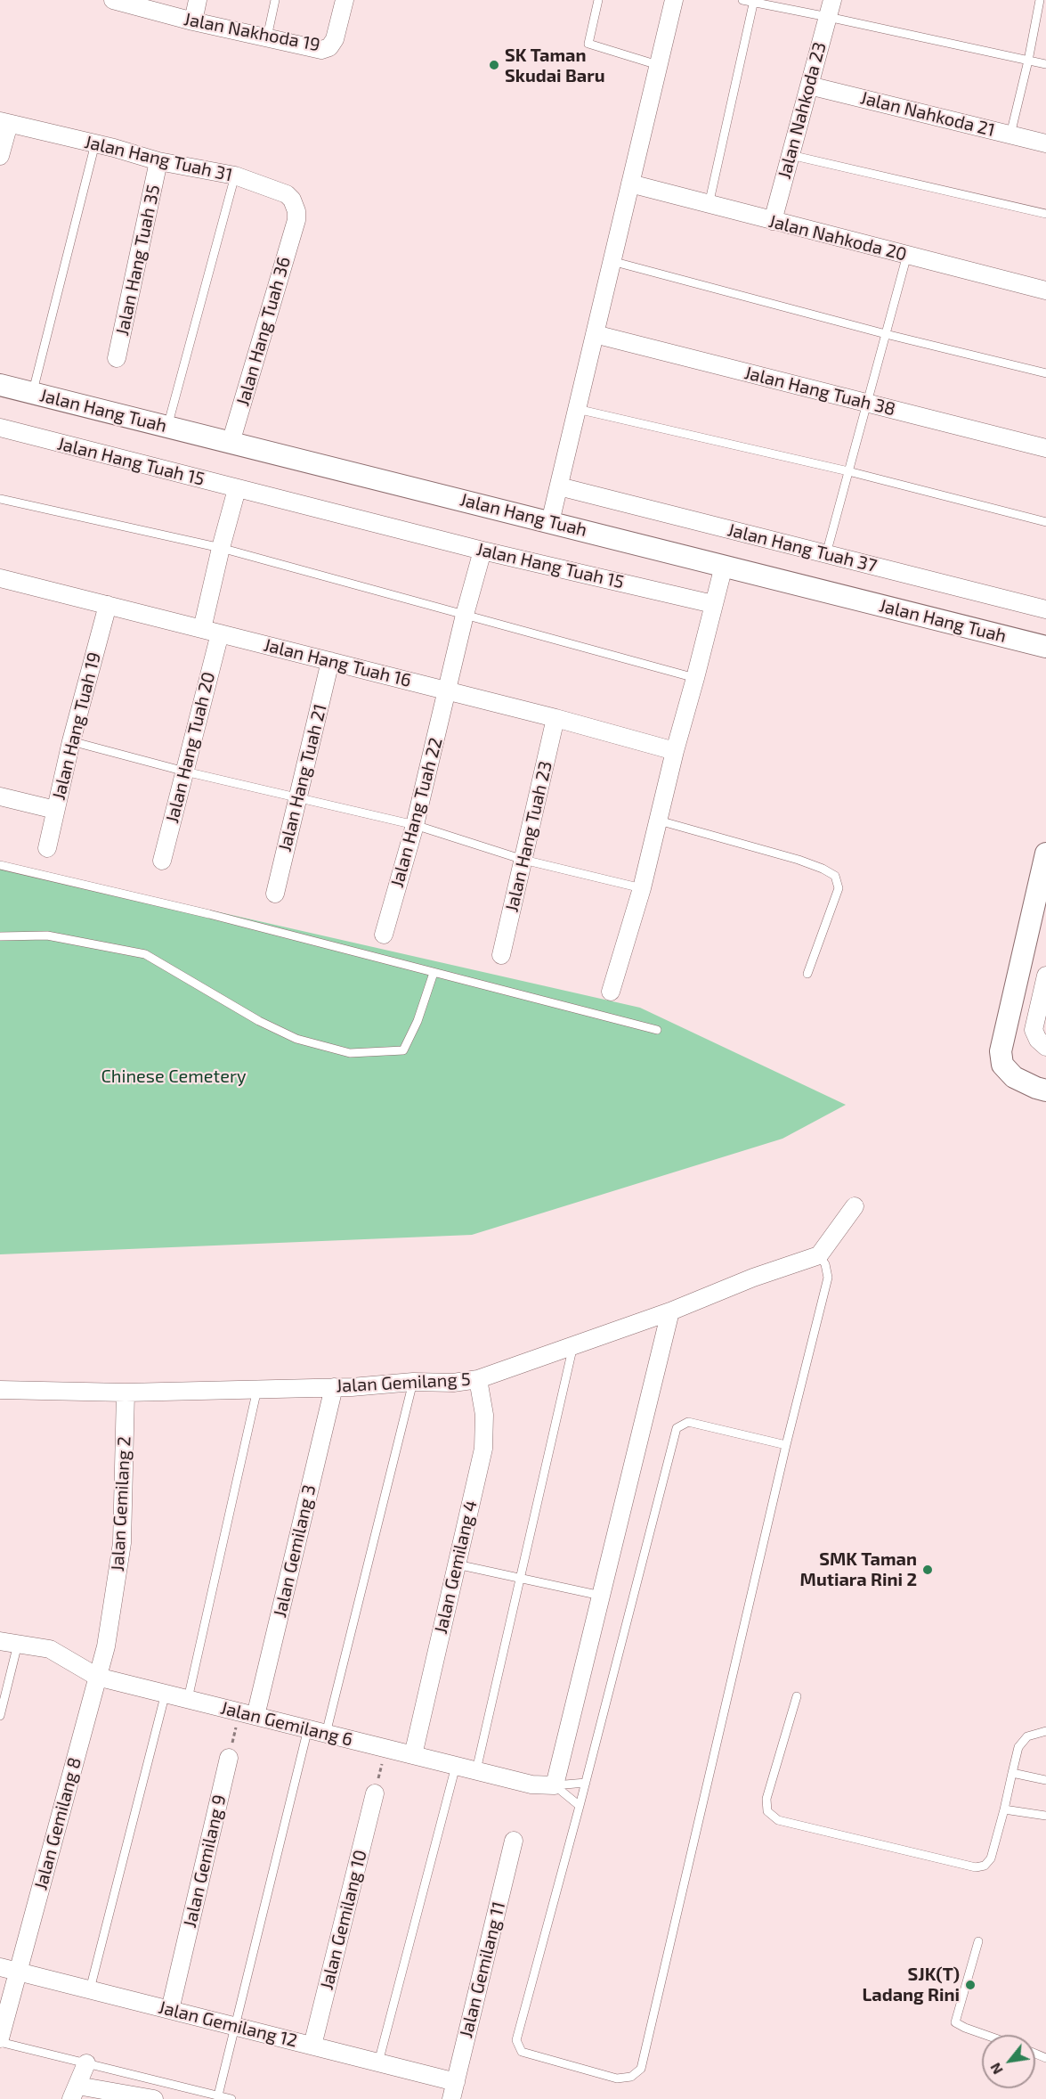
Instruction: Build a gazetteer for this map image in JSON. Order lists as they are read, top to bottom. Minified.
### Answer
{"streets":{"street":["Jalan Nakhoda 19","Jalan Nahkoda 23","Jalan Nahkoda 21","Jalan Hang Tuah 31","Jalan Nahkoda 20","Jalan Hang Tuah 35","Jalan Hang Tuah 36","Jalan Hang Tuah 38","Jalan Hang Tuah","Jalan Hang Tuah 15","Jalan Hang Tuah 37","Jalan Hang Tuah 16","Jalan Hang Tuah 19","Jalan Hang Tuah 20","Jalan Hang Tuah 21","Jalan Hang Tuah 22","Jalan Hang Tuah 23","Jalan Gemilang 5","Jalan Gemilang 2","Jalan Gemilang 3","Jalan Gemilang 4","Jalan Gemilang 6","Jalan Gemilang 8","Jalan Gemilang 9","Jalan Gemilang 10","Jalan Gemilang 11","Jalan Gemilang 12"]},"crossings":[["Jalan Nahkoda 23","Jalan Nahkoda 21"],["Jalan Nahkoda 23","Jalan Nahkoda 20"],["Jalan Hang Tuah 31","Jalan Hang Tuah 35"],["Jalan Hang Tuah 31","Jalan Hang Tuah 36"],["Jalan Hang Tuah 36","Jalan Hang Tuah"],["Jalan Hang Tuah 15","Jalan Hang Tuah 22"],["Jalan Hang Tuah 16","Jalan Hang Tuah 19"],["Jalan Hang Tuah 16","Jalan Hang Tuah 20"],["Jalan Hang Tuah 16","Jalan Hang Tuah 21"],["Jalan Hang Tuah 16","Jalan Hang Tuah 22"],["Jalan Hang Tuah 16","Jalan Hang Tuah 23"],["Jalan Gemilang 5","Jalan Gemilang 2"],["Jalan Gemilang 5","Jalan Gemilang 3"],["Jalan Gemilang 5","Jalan Gemilang 4"],["Jalan Gemilang 2","Jalan Gemilang 6"],["Jalan Gemilang 2","Jalan Gemilang 8"],["Jalan Gemilang 3","Jalan Gemilang 6"],["Jalan Gemilang 4","Jalan Gemilang 6"],["Jalan Gemilang 6","Jalan Gemilang 8"],["Jalan Gemilang 8","Jalan Gemilang 12"],["Jalan Gemilang 9","Jalan Gemilang 12"],["Jalan Gemilang 10","Jalan Gemilang 12"],["Jalan Gemilang 11","Jalan Gemilang 12"]],"parks":["Chinese Cemetery"],"places":["SK Taman Skudai Baru","SMK Taman Mutiara Rini 2","SJK(T) Ladang Rini"],"north":"bottom left"}
